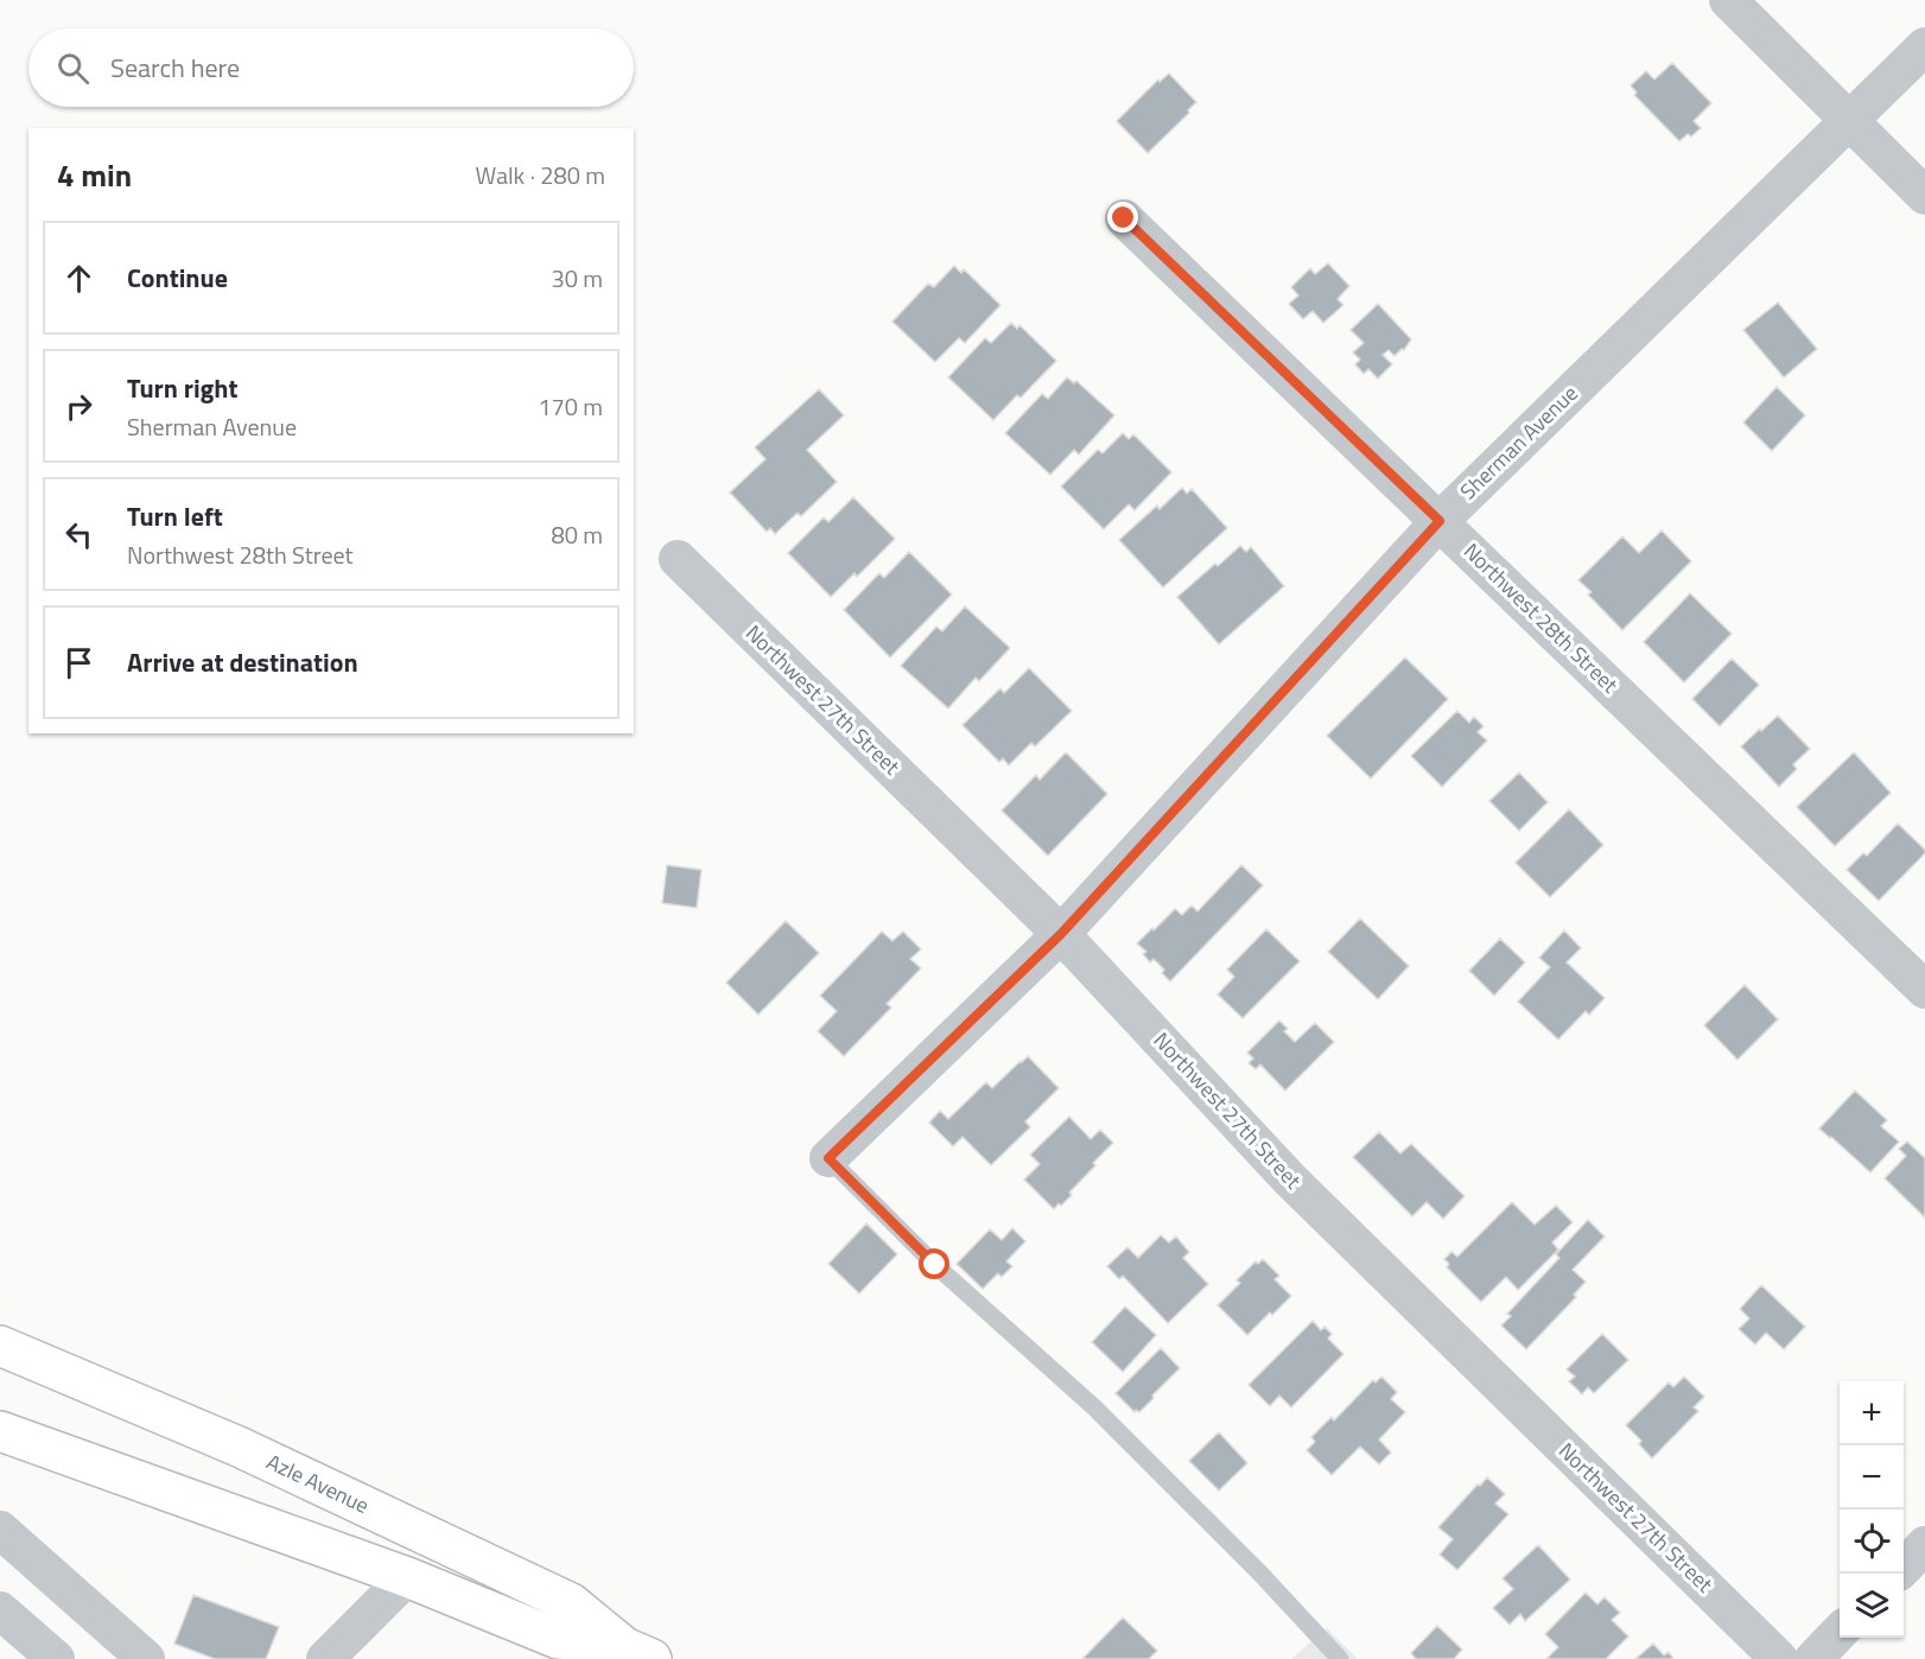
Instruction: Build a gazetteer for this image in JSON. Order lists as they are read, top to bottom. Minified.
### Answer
{"streets":{"main road":["Azle Avenue"],"street":["Sherman Avenue","Northwest 28th Street","Northwest 27th Street"]},"crossings":[["Sherman Avenue","Northwest 28th Street"],["Sherman Avenue","Northwest 27th Street"]],"page":{"search":"Search here","heading":["4 min","Walk · 280 m"],"list":[["Continue","30 m"],["Turn right","Sherman Avenue","170 m"],["Turn left","Northwest 28th Street","80 m"],"Arrive at destination"],"map_buttons":["+","−"]}}
